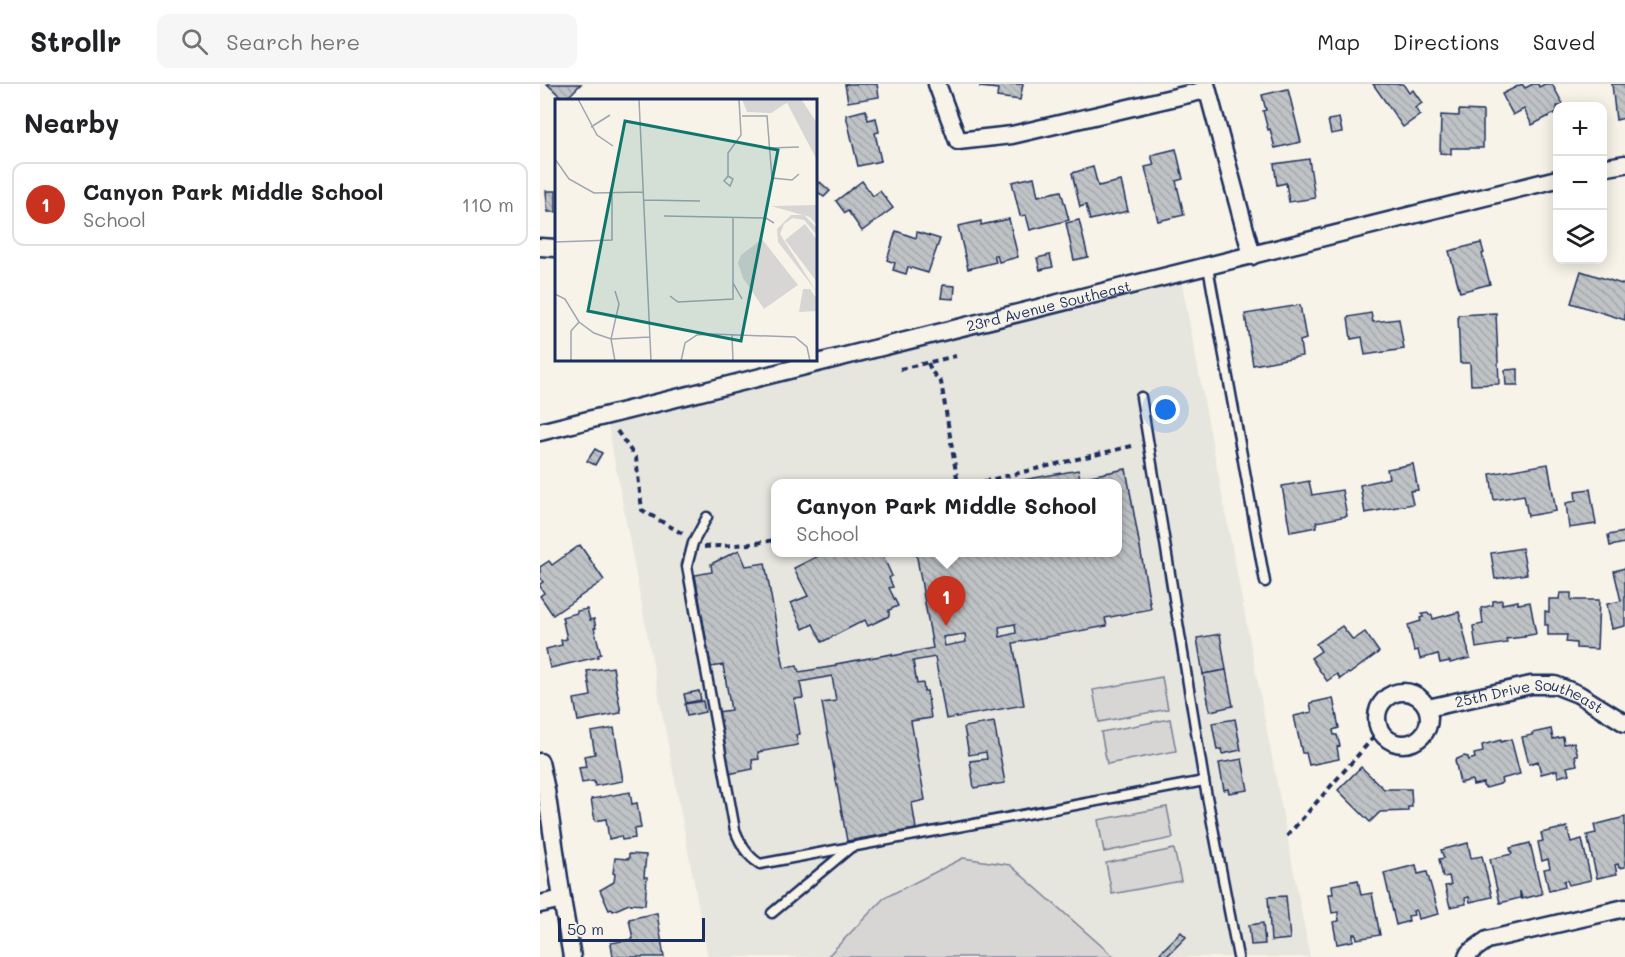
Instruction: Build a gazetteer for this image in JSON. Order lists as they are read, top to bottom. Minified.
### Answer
{"streets":{"street":["23rd Avenue Southeast","25th Drive Southeast"]},"scale_bar":"50 m","page":{"header":"Strollr","search":"Search here","nav":["Map","Directions","Saved"],"heading":"Nearby","map_buttons":["+","−"],"list":[{"mark":"1","name":"Canyon Park Middle School","note":"School","value":"110 m"}],"popup":["Canyon Park Middle School","School"],"pins":"1","scale":"50 m"}}
